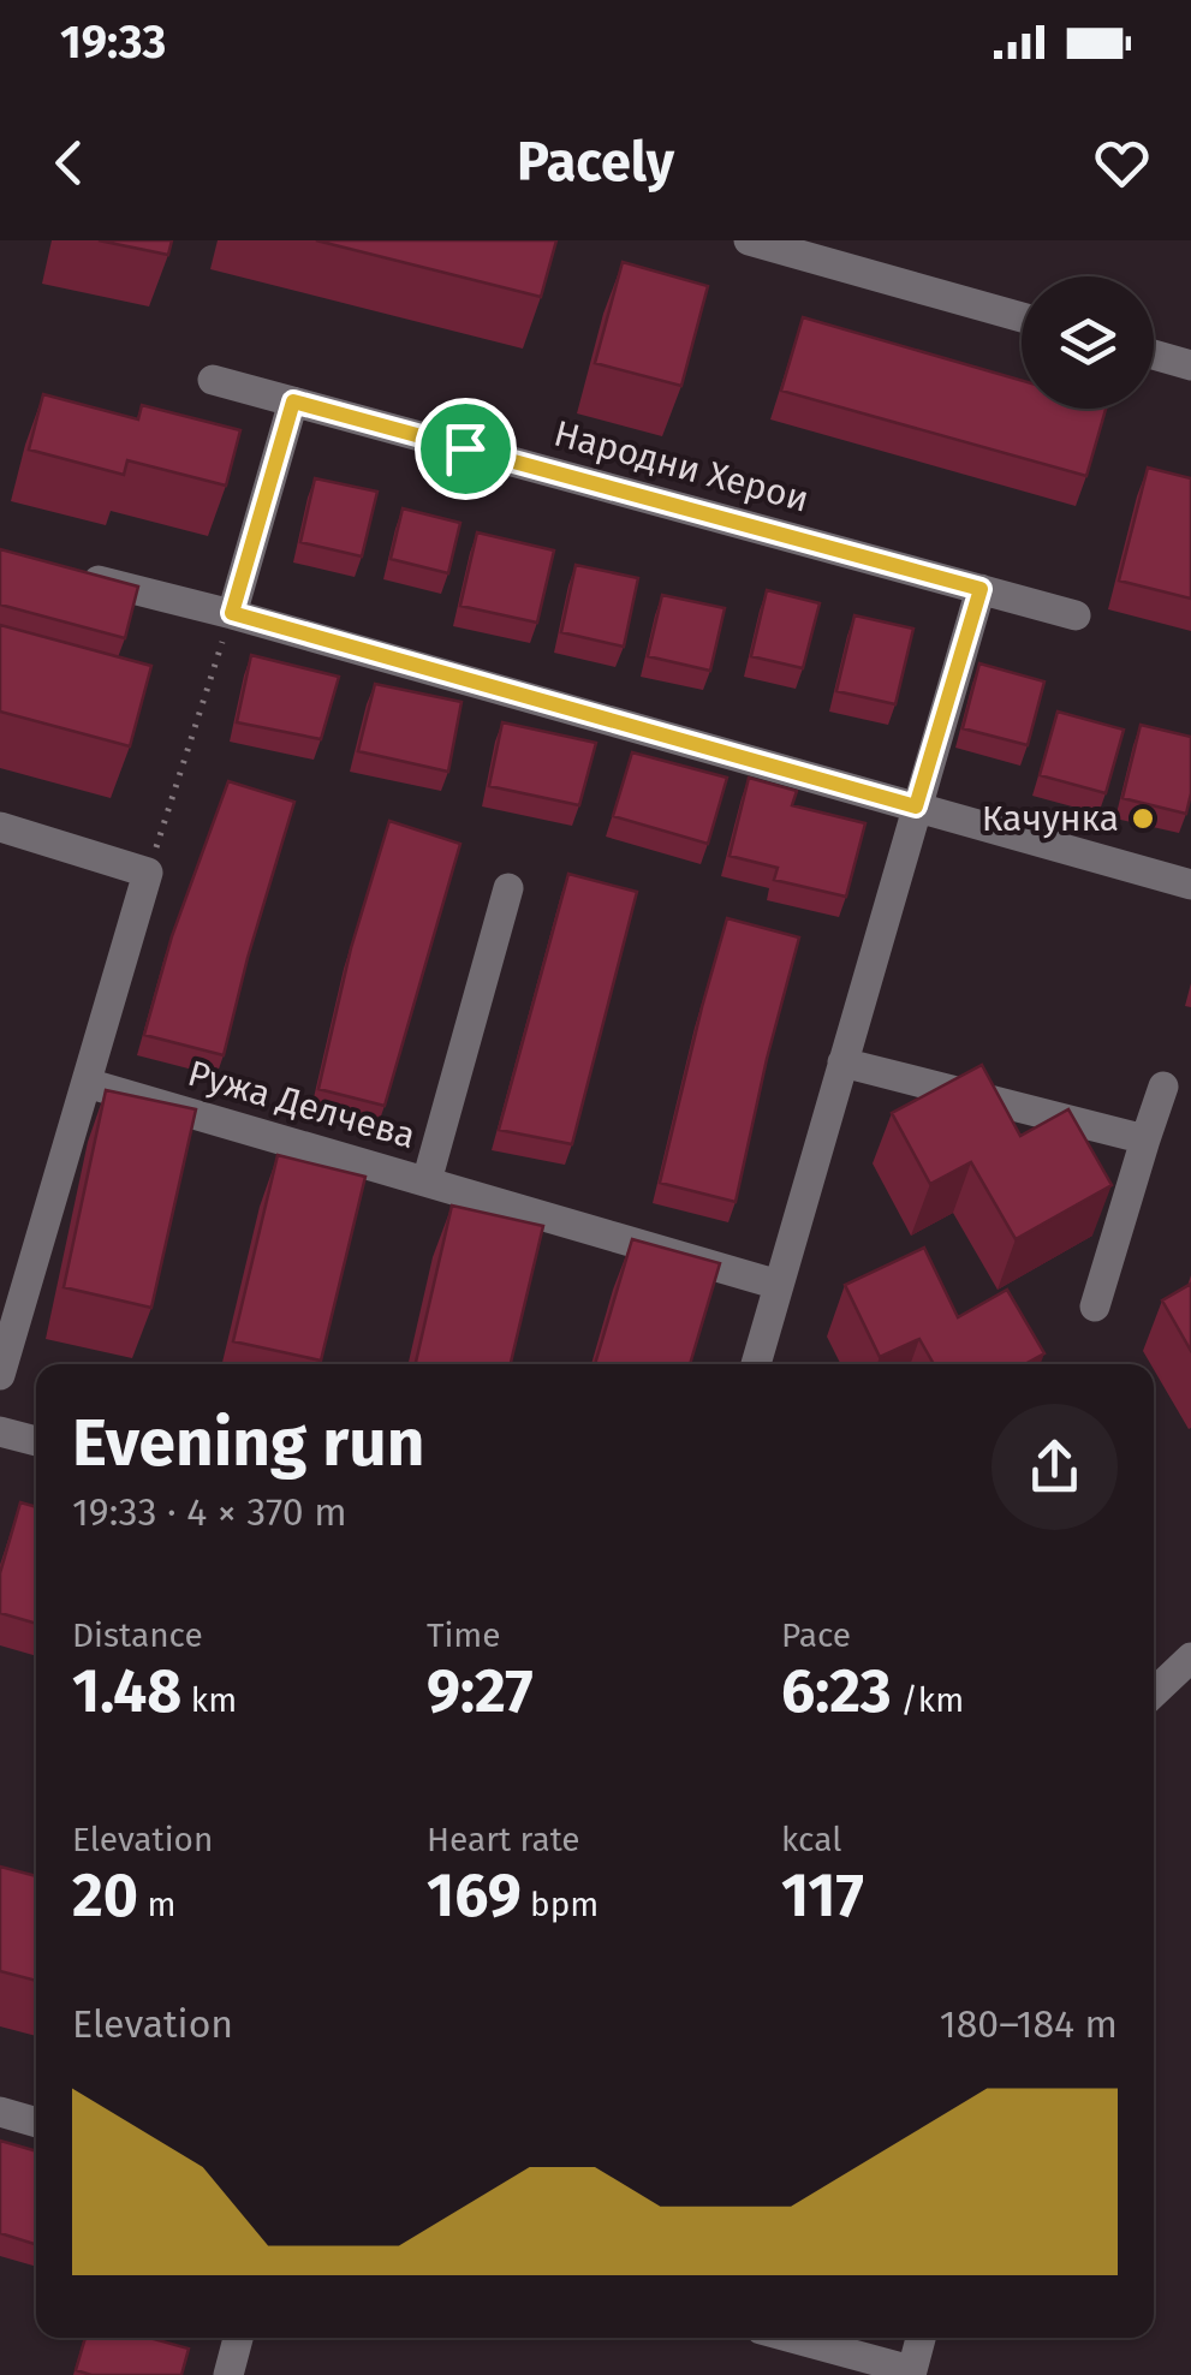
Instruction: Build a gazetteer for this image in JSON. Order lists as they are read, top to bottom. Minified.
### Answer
{"streets":{"street":["Народни Херои","Ружа Делчева"]},"places":["Качунка"],"page":{"status":"19:33","header":"Pacely","heading":["Evening run","19:33 · 4 × 370 m"],"stats":[["Distance","1.48 km"],["Time","9:27"],["Pace","6:23 /km"],["Elevation","20 m"],["Heart rate","169 bpm"],["kcal","117"]],"chart":["Elevation","180–184 m"]}}
